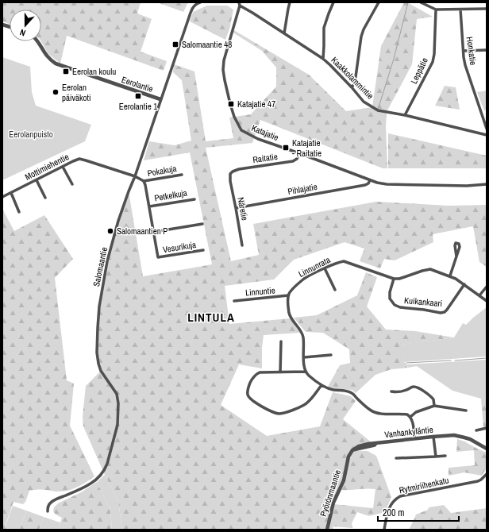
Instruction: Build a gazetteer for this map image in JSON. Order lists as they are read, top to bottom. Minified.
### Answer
{"streets":{"street":["Honkatie","Leppätie","Kaakkolammintie","Eerolantie","Katajatie","Raitatie","Mottimiehentie","Pokakuja","Pihlajatie","Petkelkuja","Näretie","Vesurikuja","Salomaantie","Linnunrata","Linnuntie","Kuikankaari","Vanhankyläntie","Rytmiriihenkatu","Pyörönmaantie"]},"crossings":[["Leppätie","Kaakkolammintie"],["Kaakkolammintie","Katajatie"],["Eerolantie","Salomaantie"],["Katajatie","Raitatie"],["Katajatie","Pihlajatie"],["Raitatie","Näretie"],["Mottimiehentie","Pokakuja"],["Mottimiehentie","Salomaantie"],["Pihlajatie","Näretie"],["Linnunrata","Linnuntie"],["Linnunrata","Kuikankaari"],["Vanhankyläntie","Pyörönmaantie"]],"districts":["LINTULA"],"parks":["Eerolanpuisto"],"places":{"transit":["Salomaantie 48","Eerolan koulu","Eerolantie 1","Katajatie 47","Katajatie - Raitatie"],"other":["Eerolan päiväkoti","Salomaantien P"]},"scale_bar":"200 m","north":"bottom"}
